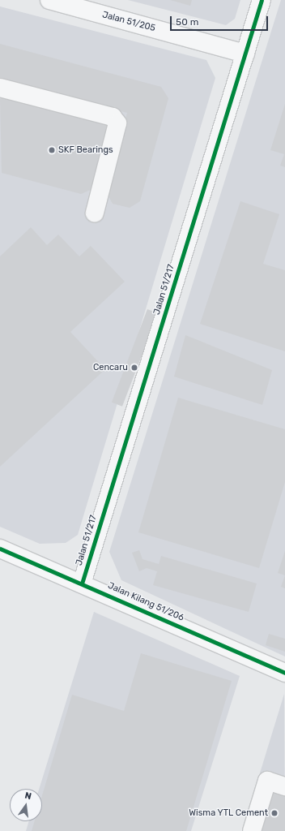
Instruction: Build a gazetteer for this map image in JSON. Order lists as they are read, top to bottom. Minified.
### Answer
{"streets":{"street":["Jalan 51/205","Jalan 51/217","Jalan Kilang 51/206"]},"crossings":[["Jalan 51/205","Jalan 51/217"],["Jalan 51/217","Jalan Kilang 51/206"]],"places":["SKF Bearings","Cencaru","Wisma YTL Cement"],"scale_bar":"50 m","north":"top"}
